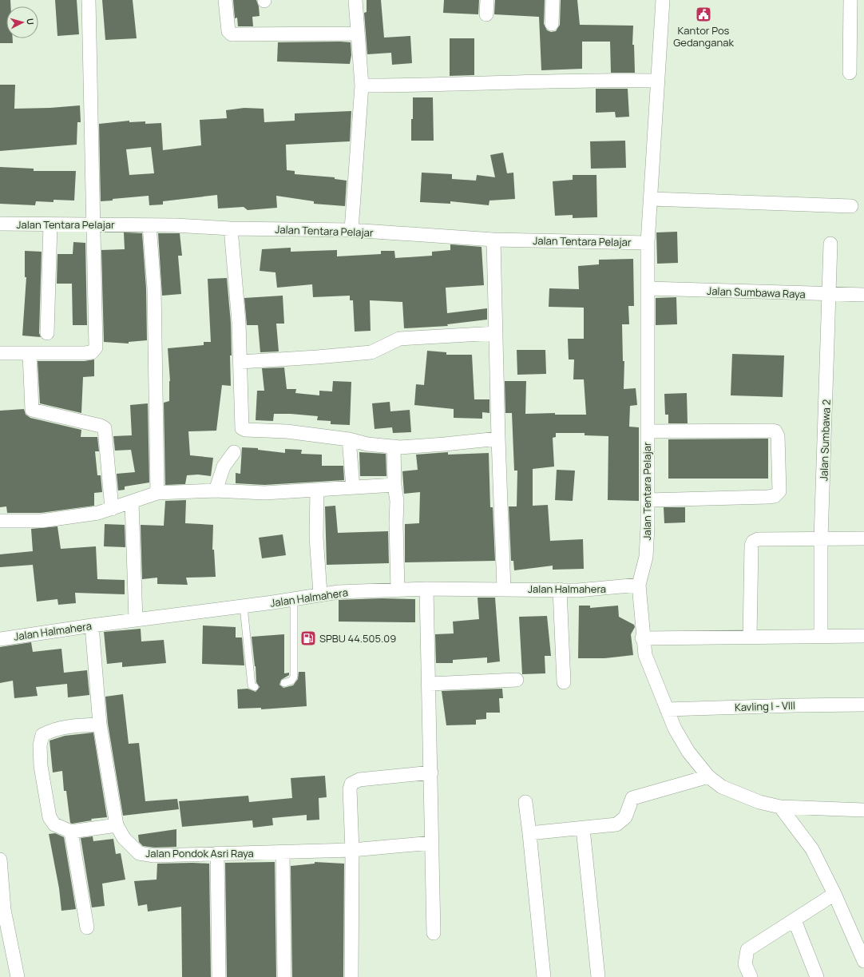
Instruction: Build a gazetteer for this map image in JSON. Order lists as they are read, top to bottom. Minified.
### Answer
{"streets":{"street":["Jalan Tentara Pelajar","Jalan Sumbawa Raya","Jalan Sumbawa 2","Jalan Halmahera","Kavling I - VIII","Jalan Pondok Asri Raya"]},"crossings":[["Jalan Tentara Pelajar","Jalan Sumbawa Raya"],["Jalan Tentara Pelajar","Jalan Halmahera"],["Jalan Tentara Pelajar","Kavling I - VIII"],["Jalan Sumbawa Raya","Jalan Sumbawa 2"],["Jalan Halmahera","Jalan Pondok Asri Raya"]],"places":{"public building":["Kantor Pos Gedanganak"],"fuel station":["SPBU 44.505.09"]},"north":"right"}
